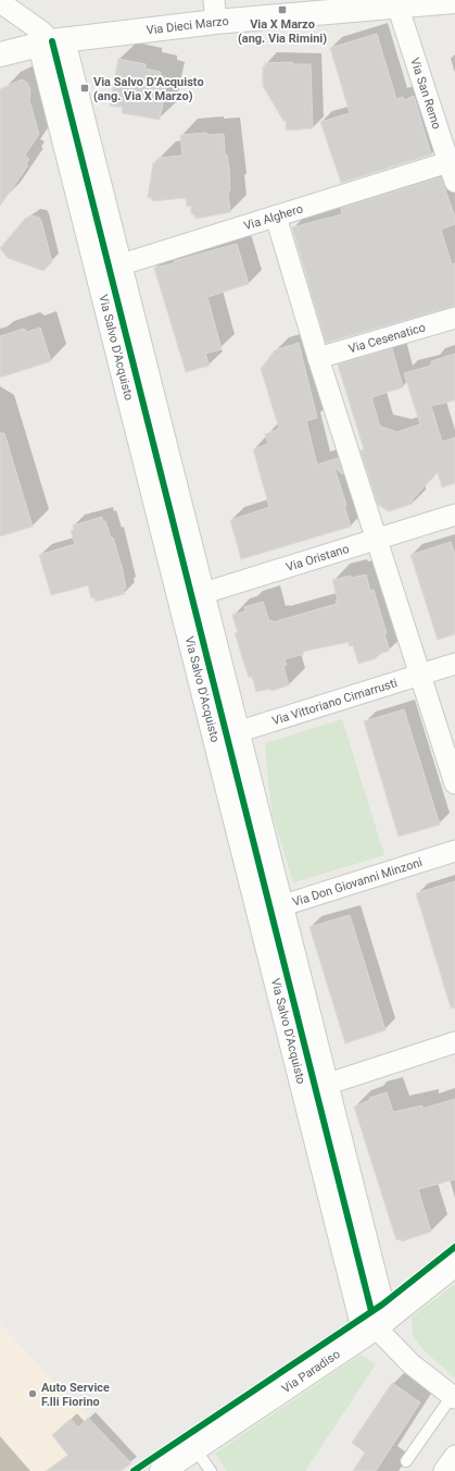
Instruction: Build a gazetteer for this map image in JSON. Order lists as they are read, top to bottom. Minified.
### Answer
{"streets":{"street":["Via Dieci Marzo","Via San Remo","Via Alghero","Via Cesenatico","Via Salvo D'Acquisto","Via Oristano","Via Vittoriano Cimarrusti","Via Don Giovanni Minzoni","Via Paradiso"]},"crossings":[["Via Dieci Marzo","Via San Remo"],["Via Dieci Marzo","Via Salvo D'Acquisto"],["Via San Remo","Via Alghero"],["Via Alghero","Via Salvo D'Acquisto"],["Via Salvo D'Acquisto","Via Oristano"],["Via Salvo D'Acquisto","Via Vittoriano Cimarrusti"],["Via Salvo D'Acquisto","Via Don Giovanni Minzoni"],["Via Salvo D'Acquisto","Via Paradiso"]],"places":{"transit":["Via X Marzo (ang. Via Rimini)","Via Salvo D’Acquisto (ang. Via X Marzo)"],"other":["Auto Service F.lli Fiorino"]}}
